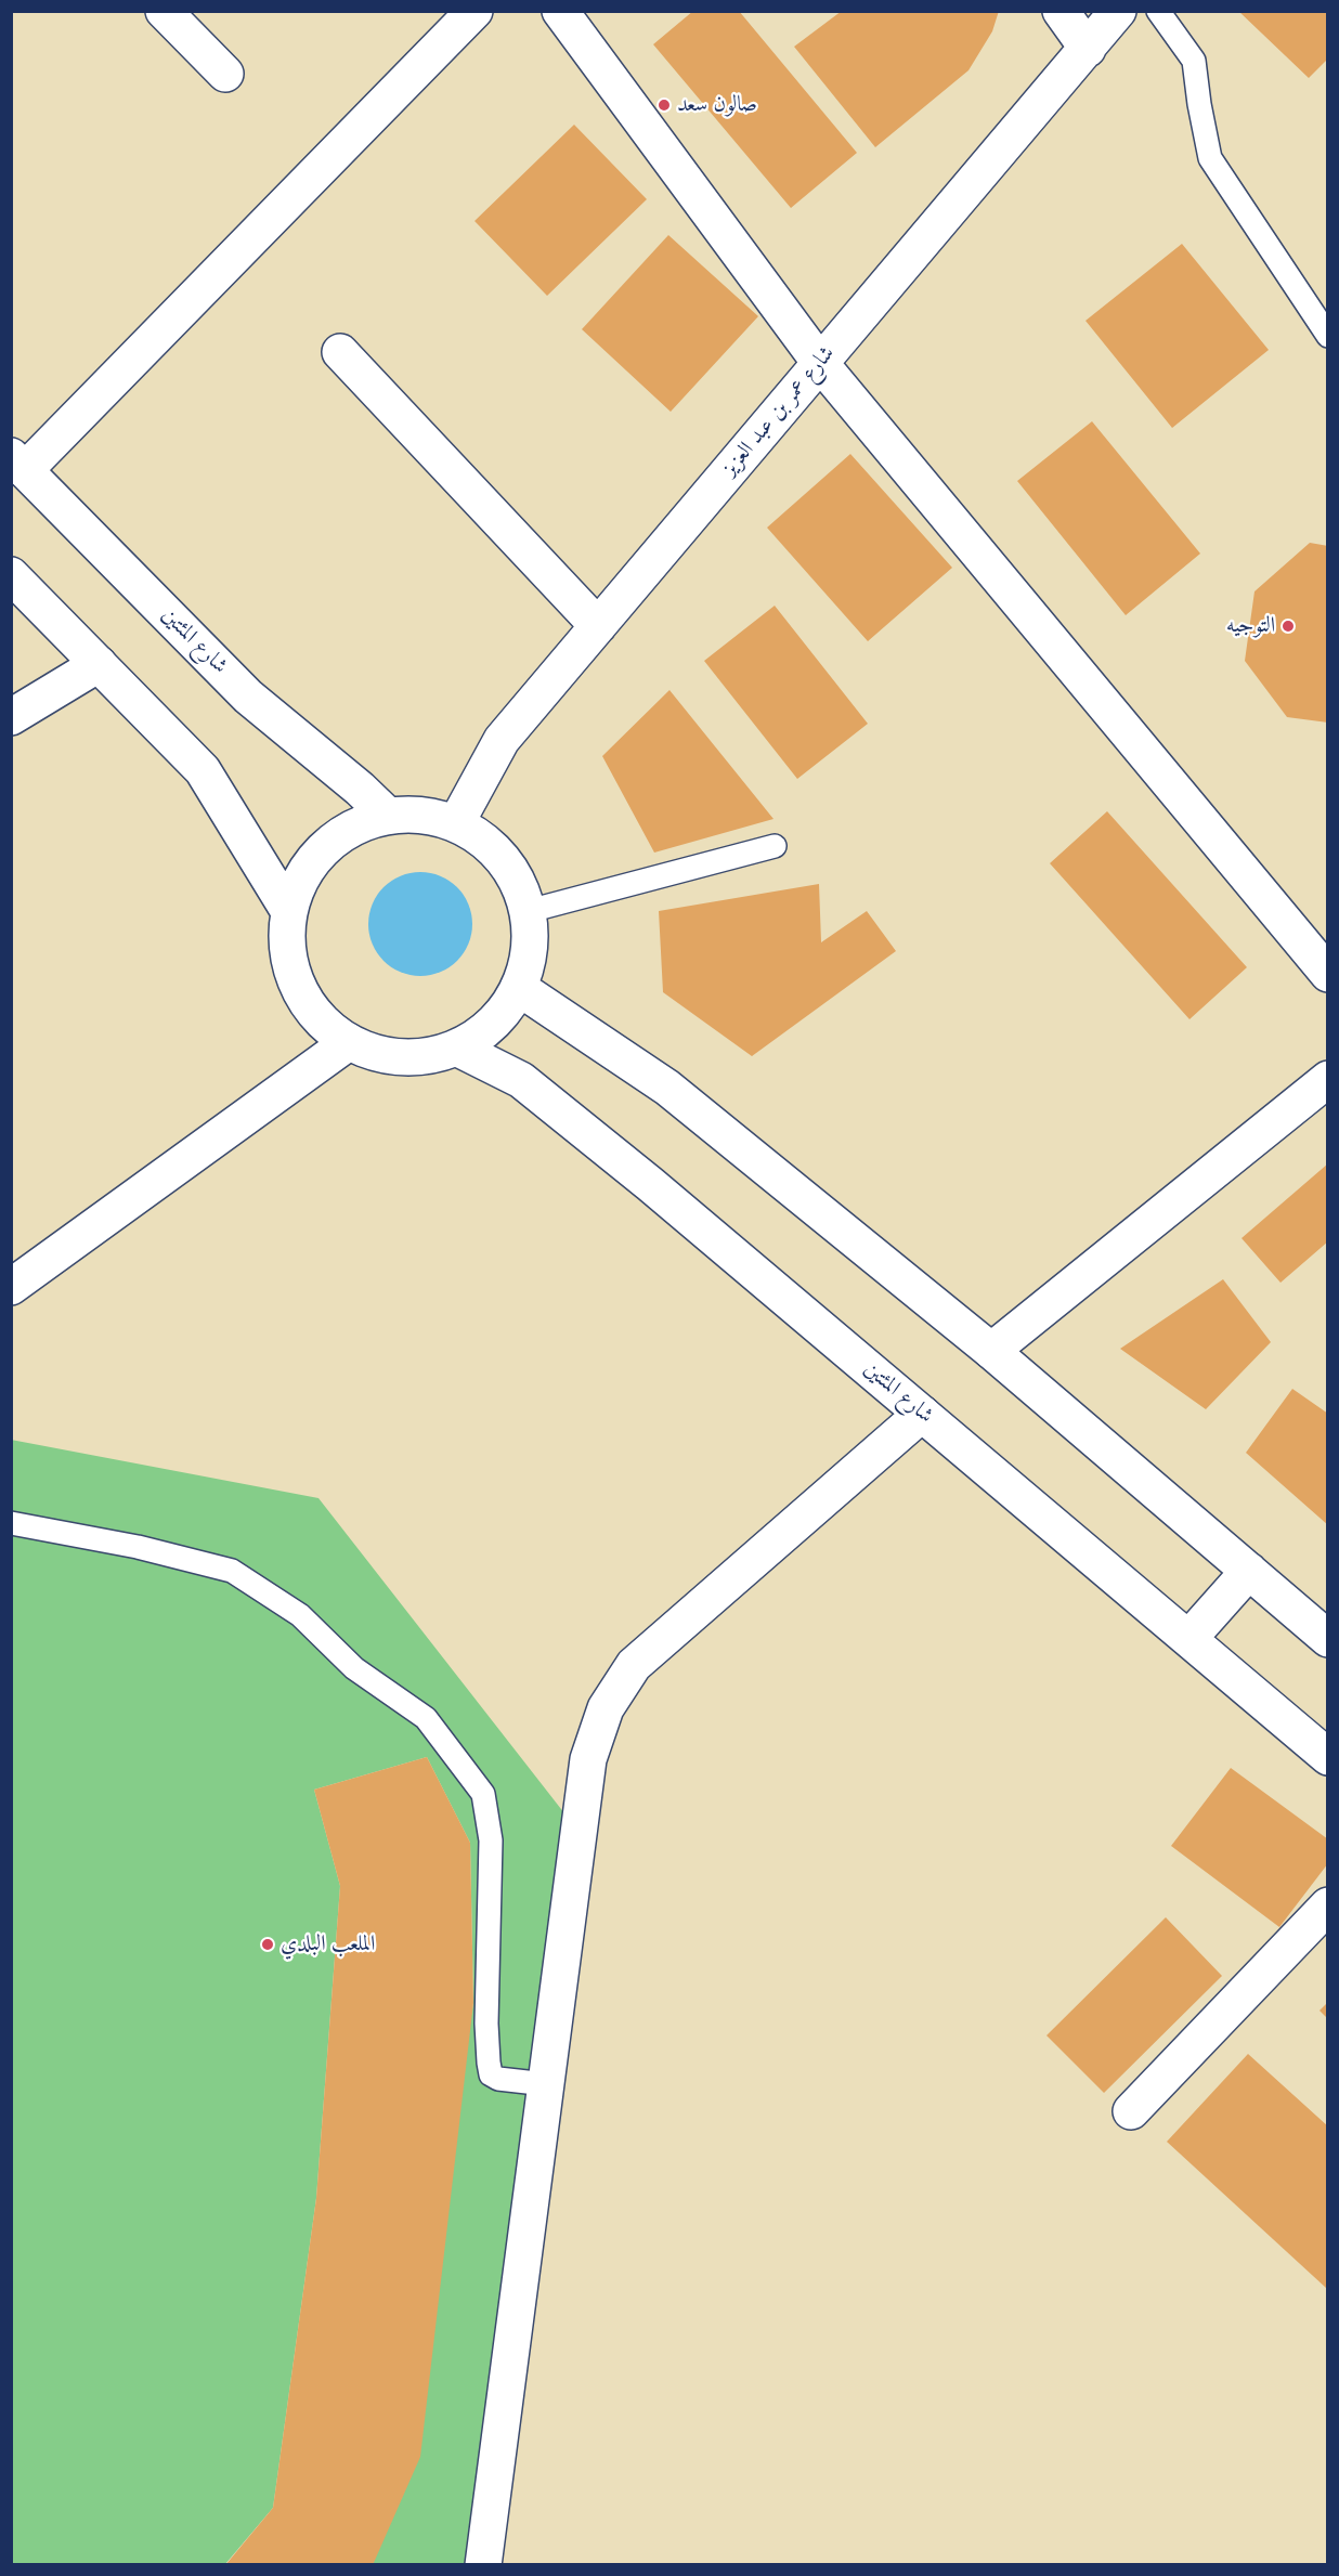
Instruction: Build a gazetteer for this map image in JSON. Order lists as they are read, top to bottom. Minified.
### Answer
{"streets":{"street":["شارع عمر بن عبد العزيز","شارع المئتين"]},"places":["صالون سعد","التوجيه","الملعب البلدي"]}
